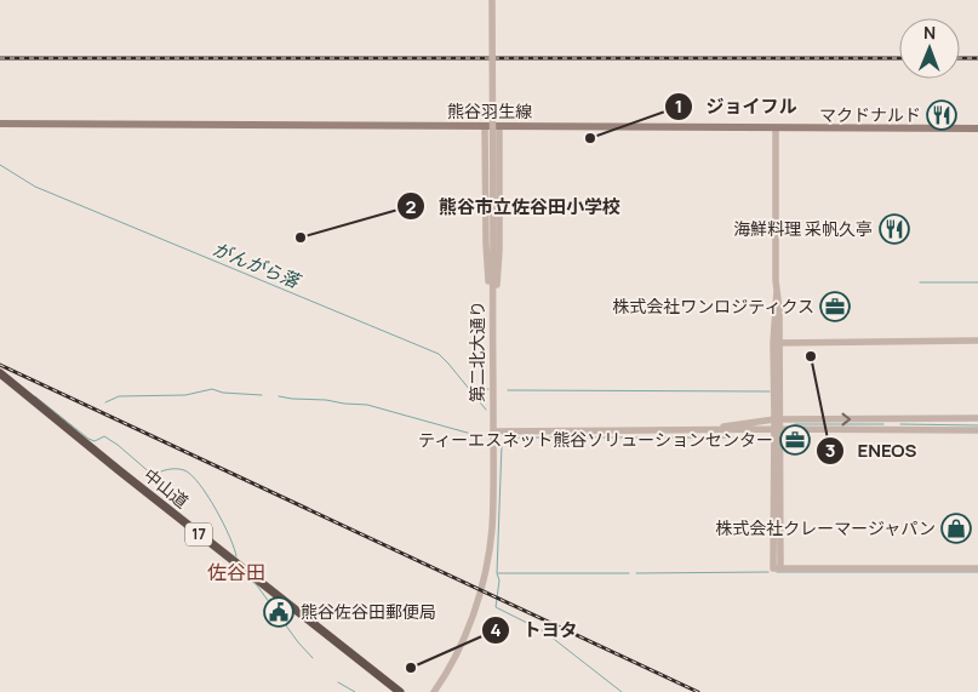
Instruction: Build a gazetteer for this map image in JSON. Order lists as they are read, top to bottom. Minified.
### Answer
{"streets":{"highway":["中山道","17"],"main road":["熊谷羽生線"],"street":["第二北大通り"]},"districts":["佐谷田"],"water":["がんがら落"],"places":{"restaurant":["マクドナルド","海鮮料理 采帆久亭"],"other":["ジョイフル","熊谷市立佐谷田小学校","ENEOS","トヨタ"],"office":["株式会社ワンロジティクス","ティーエスネット熊谷ソリューションセンター"],"shop":["株式会社クレーマージャパン"],"public building":["熊谷佐谷田郵便局"]},"north":"top"}
